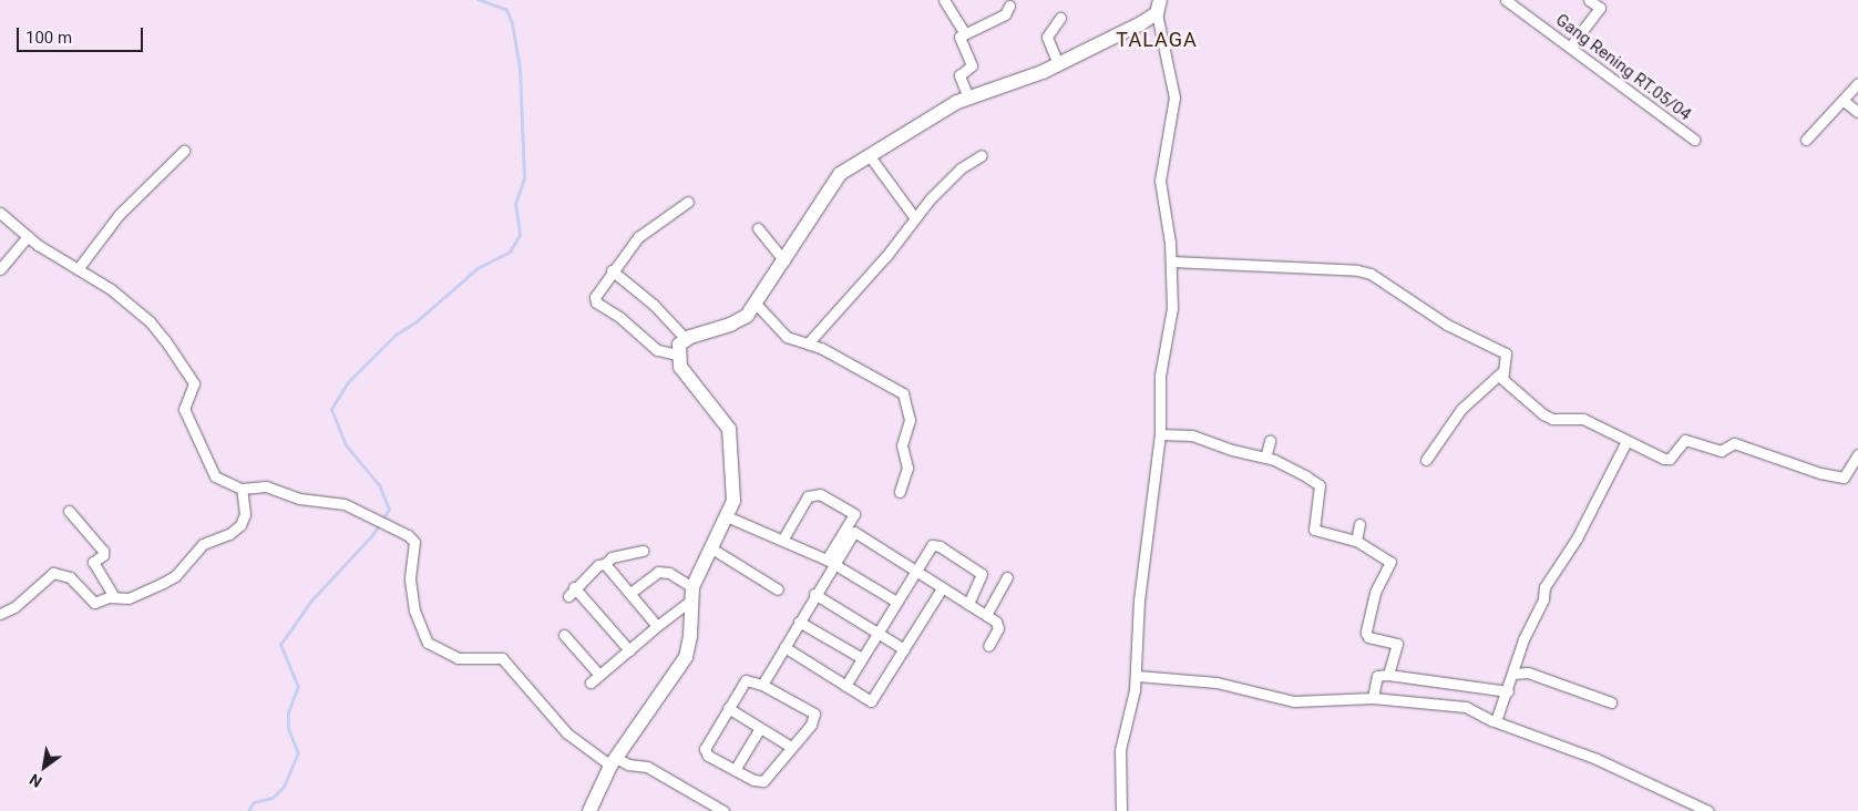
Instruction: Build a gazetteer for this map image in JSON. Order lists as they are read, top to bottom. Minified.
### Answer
{"streets":{"street":["Gang Rening RT.05/04"]},"districts":["TALAGA"],"scale_bar":"100 m","north":"bottom left"}
